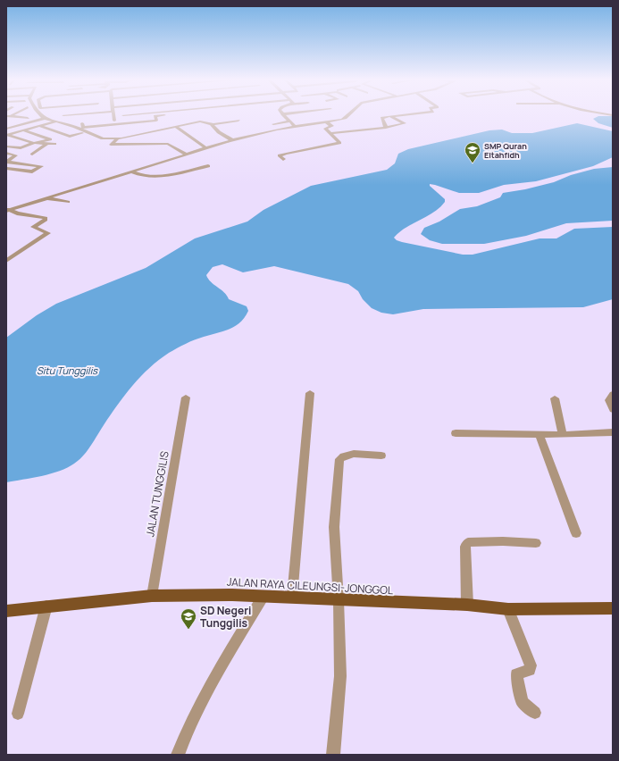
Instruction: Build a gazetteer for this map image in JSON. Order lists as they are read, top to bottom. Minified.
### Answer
{"streets":{"main road":["JALAN RAYA CILEUNGSI-JONGGOL"],"street":["JALAN TUNGGILIS"]},"crossings":[["JALAN TUNGGILIS","JALAN RAYA CILEUNGSI-JONGGOL"]],"water":["Situ Tunggilis"],"places":{"school or university":["SMP Quran Eltahfidh","SD Negeri Tunggilis"]}}
